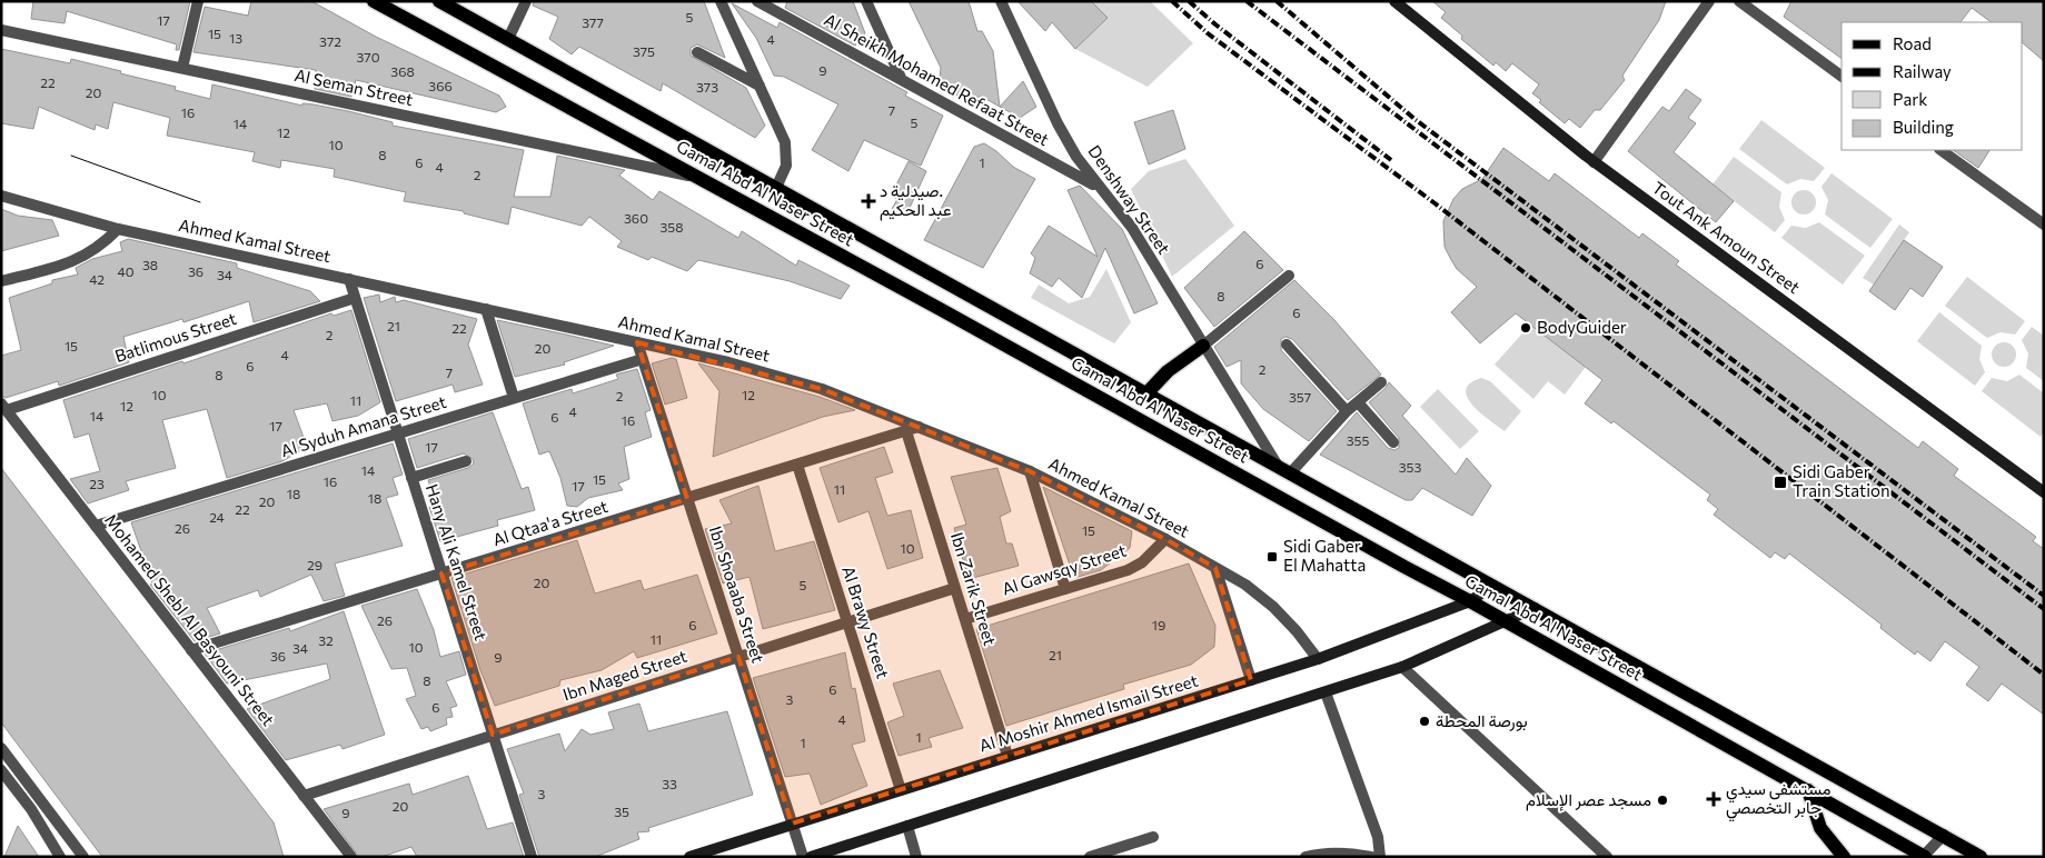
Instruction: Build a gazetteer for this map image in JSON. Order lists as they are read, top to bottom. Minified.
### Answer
{"streets":{"main road":["Gamal Abd Al Naser Street","Tout Ank Amoun Street","Al Moshir Ahmed Ismail Street"],"street":["Al Sheikh Mohamed Refaat Street","Al Seman Street","Denshway Street","Ahmed Kamal Street","Batlimous Street","Al Syduh Amana Street","Al Qtaa'a Street","Hany Ali Kamel Street","Al Gawsqy Street","Ibn Zarik Street","Ibn Shoaaba Street","Mohamed Shebl Al Basyouni Street","Al Brawy Street","Ibn Maged Street"]},"crossings":[["Al Sheikh Mohamed Refaat Street","Denshway Street"],["Al Seman Street","Gamal Abd Al Naser Street"],["Gamal Abd Al Naser Street","Denshway Street"],["Gamal Abd Al Naser Street","Al Moshir Ahmed Ismail Street"],["Ahmed Kamal Street","Al Qtaa'a Street"],["Ahmed Kamal Street","Hany Ali Kamel Street"],["Ahmed Kamal Street","Al Gawsqy Street"],["Ahmed Kamal Street","Ibn Shoaaba Street"],["Ahmed Kamal Street","Al Moshir Ahmed Ismail Street"],["Batlimous Street","Hany Ali Kamel Street"],["Batlimous Street","Mohamed Shebl Al Basyouni Street"],["Al Syduh Amana Street","Hany Ali Kamel Street"],["Al Syduh Amana Street","Ibn Shoaaba Street"],["Al Syduh Amana Street","Mohamed Shebl Al Basyouni Street"],["Al Qtaa'a Street","Hany Ali Kamel Street"],["Al Qtaa'a Street","Ibn Zarik Street"],["Al Qtaa'a Street","Ibn Shoaaba Street"],["Al Qtaa'a Street","Mohamed Shebl Al Basyouni Street"],["Al Qtaa'a Street","Al Brawy Street"],["Hany Ali Kamel Street","Ibn Maged Street"],["Al Gawsqy Street","Ibn Zarik Street"],["Ibn Zarik Street","Ibn Maged Street"],["Ibn Zarik Street","Al Moshir Ahmed Ismail Street"],["Ibn Shoaaba Street","Ibn Maged Street"],["Ibn Shoaaba Street","Al Moshir Ahmed Ismail Street"],["Mohamed Shebl Al Basyouni Street","Ibn Maged Street"],["Al Brawy Street","Ibn Maged Street"],["Al Brawy Street","Al Moshir Ahmed Ismail Street"]],"places":{"health":["صيدلية د. عبد الحكيم","مستشفى سيدي جابر التخصصي"],"other":["BodyGuider","بورصة المحطة","مسجد عصر الإسلام"],"transit":["Sidi Gaber Train Station","Sidi Gaber El Mahatta"]},"house_numbers":["5","17","377","15","13","4","372","375","370","9","368","22","366","373","20","7","16","5","14","12","10","8","6","1","4","2","360","358","6","38","40","36","34","42","8","6","21","22","2","15","20","4","6","2","7","8","10","12","2","357","11","12","4","14","6","16","17","355","17","353","14","15","16","23","17","11","18","18","20","22","24","26","15","10","29","20","5","26","6","19","11","32","10","34","21","36","9","8","6","3","6","4","1","1","33","3","20","35","9"],"legend":["Road","Railway","Park","Building"]}
